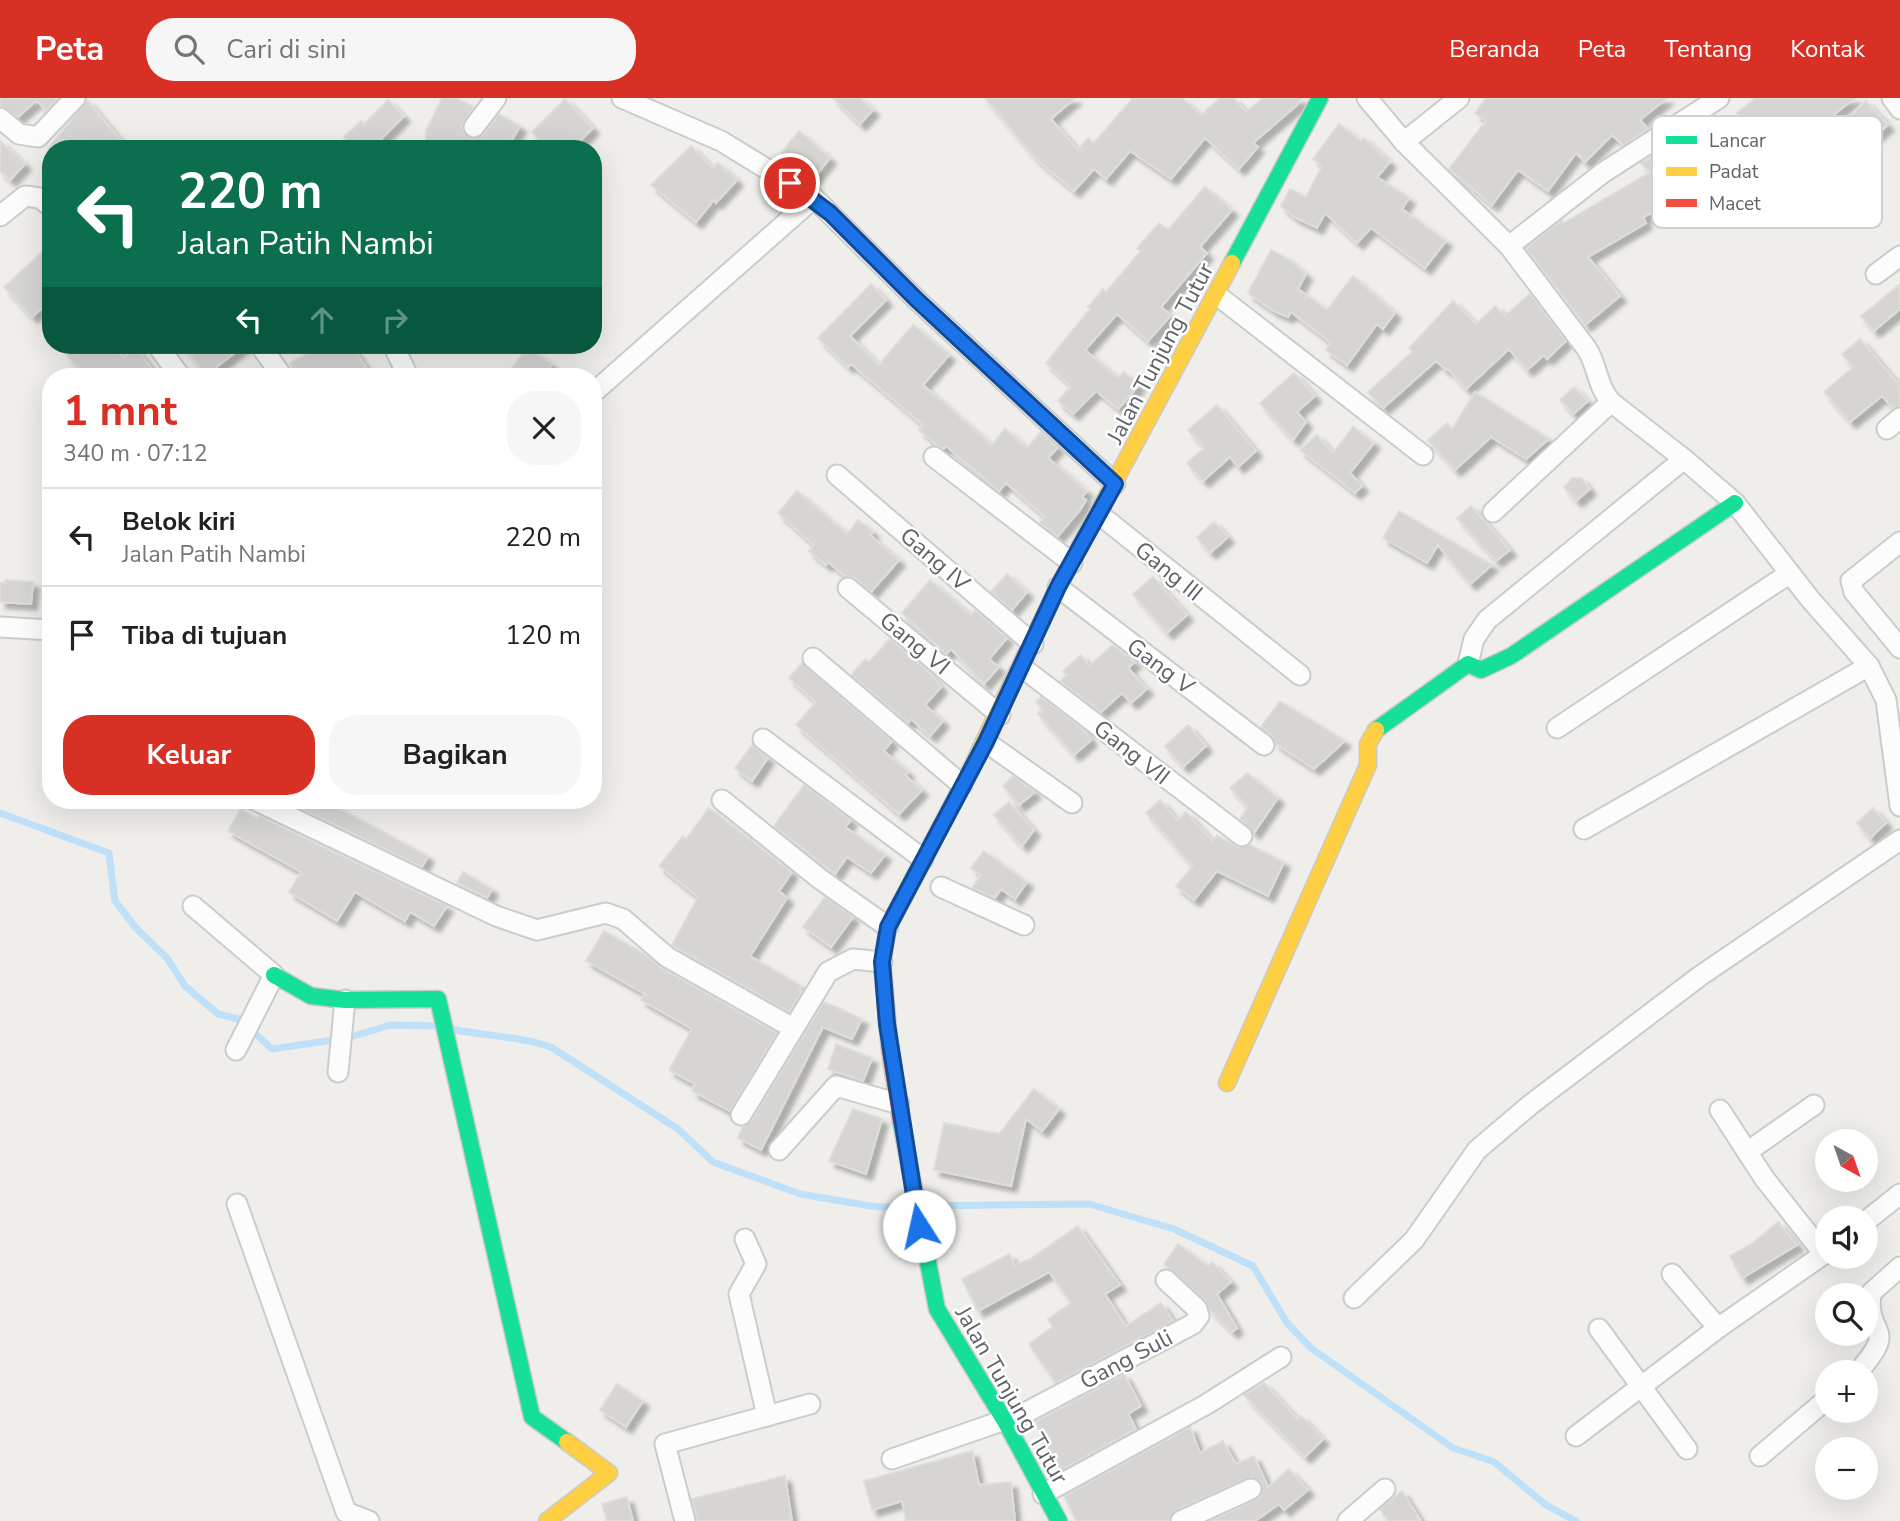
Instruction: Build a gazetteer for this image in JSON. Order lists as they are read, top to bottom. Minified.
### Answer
{"streets":{"street":["Jalan Tunjung Tutur","Gang IV","Gang III","Gang VI","Gang V","Gang VII","Gang Suli"]},"crossings":[["Jalan Tunjung Tutur","Gang IV"],["Jalan Tunjung Tutur","Gang III"],["Jalan Tunjung Tutur","Gang VI"],["Jalan Tunjung Tutur","Gang V"],["Jalan Tunjung Tutur","Gang VII"],["Jalan Tunjung Tutur","Gang Suli"]],"legend":["Lancar","Padat","Macet"],"north":"bottom right","page":{"header":"Peta","search":"Cari di sini","nav":["Beranda","Peta","Tentang","Kontak"],"turn":["220 m","Jalan Patih Nambi"],"heading":["1 mnt","340 m · 07:12"],"list":[{"name":"Belok kiri","note":"Jalan Patih Nambi","value":"220 m"},{"name":"Tiba di tujuan","value":"120 m"}],"buttons":["Keluar","Bagikan"],"map_buttons":["+","−"]}}
